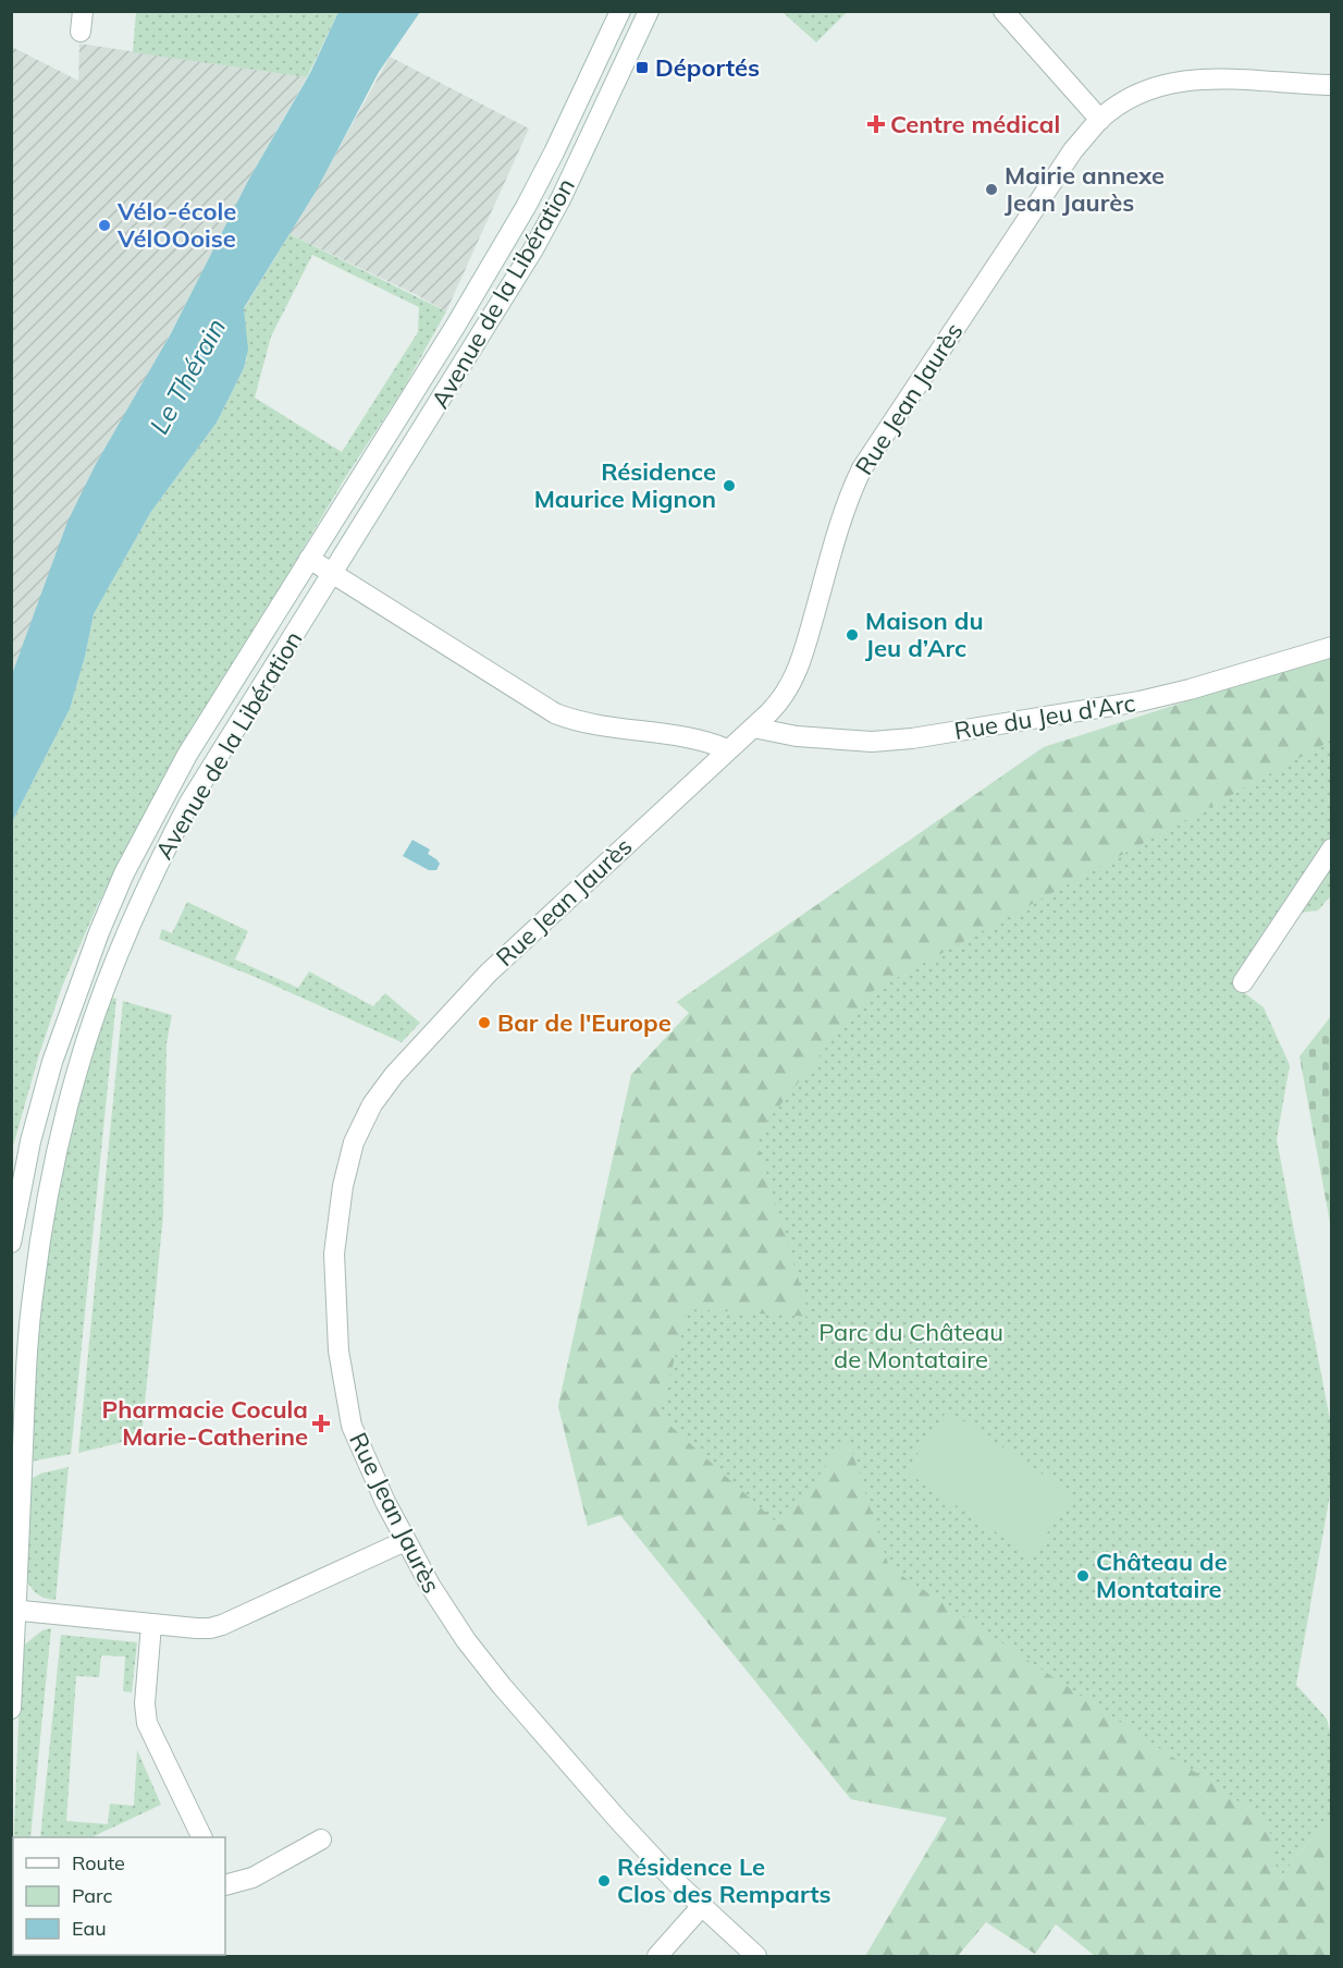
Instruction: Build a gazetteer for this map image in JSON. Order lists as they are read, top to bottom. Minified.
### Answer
{"streets":{"street":["Avenue de la Libération","Rue Jean Jaurès","Rue du Jeu d'Arc"]},"crossings":[["Rue Jean Jaurès","Rue du Jeu d'Arc"]],"water":["Le Thérain"],"parks":["Parc du Château de Montataire"],"places":{"transit":["Déportés"],"health":["Centre médical","Pharmacie Cocula Marie-Catherine"],"other":["Mairie annexe Jean Jaurès","Vélo-école VélOOoise","Résidence Maurice Mignon","Maison du Jeu d’Arc","Bar de l'Europe","Château de Montataire","Résidence Le Clos des Remparts"]},"legend":["Route","Parc","Eau"]}
